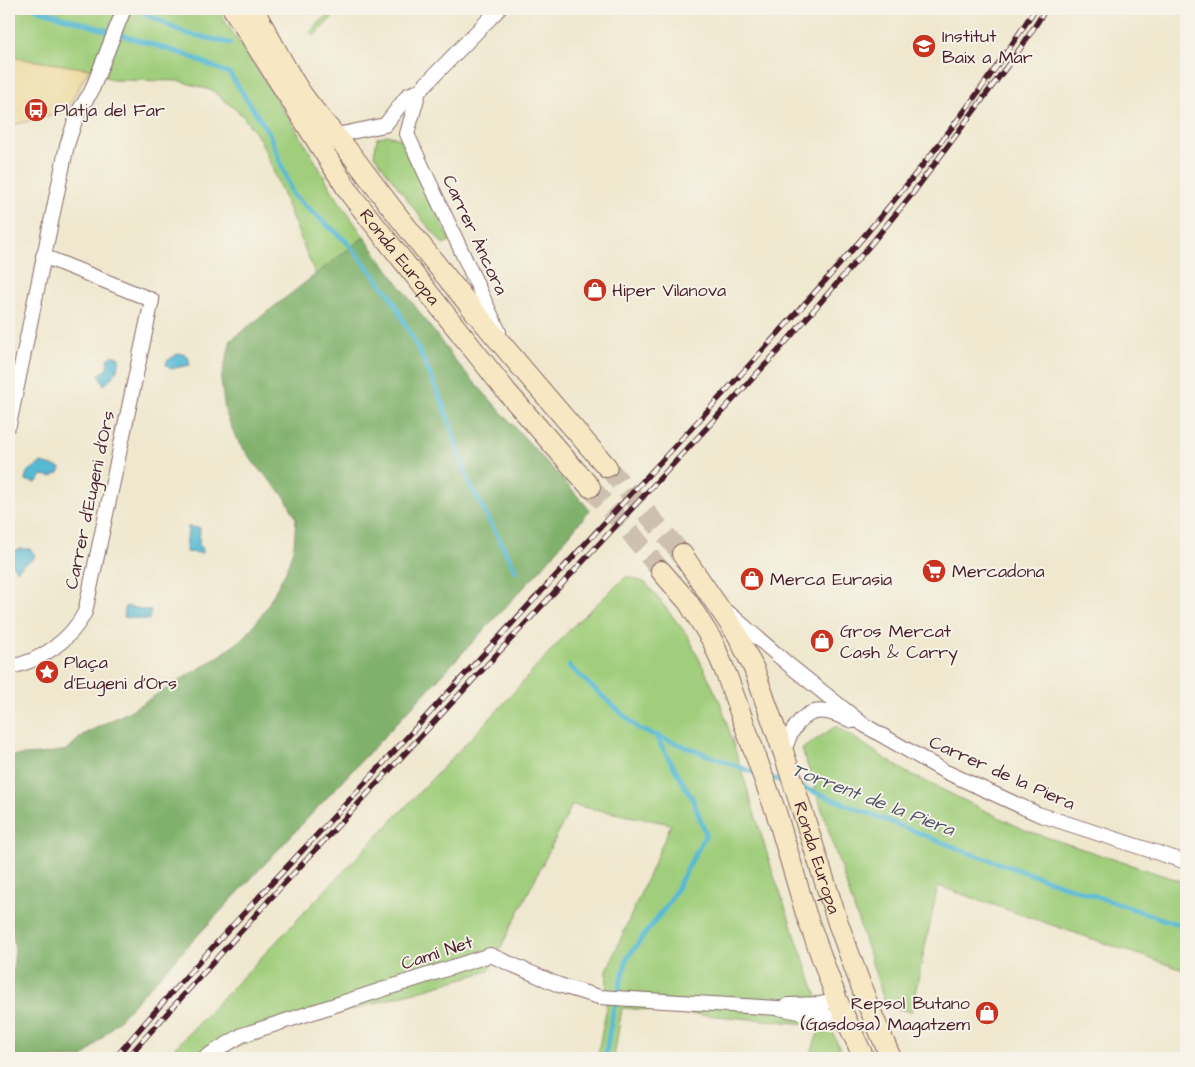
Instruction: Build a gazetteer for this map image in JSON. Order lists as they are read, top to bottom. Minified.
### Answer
{"streets":{"street":["Carrer Àncora","Ronda Europa","Carrer d'Eugeni d'Ors","Carrer de la Piera","Camí Net"]},"crossings":[["Carrer Àncora","Ronda Europa"],["Ronda Europa","Carrer de la Piera"],["Ronda Europa","Camí Net"]],"water":["Torrent de la Piera"],"places":{"school or university":["Institut Baix a Mar"],"bus stop":["Platja del Far"],"shop":["Hiper Vilanova","Merca Eurasia","Gros Mercat Cash & Carry","Repsol Butano (Gasdosa) Magatzem"],"supermarket":["Mercadona"],"place":["Plaça d'Eugeni d'Ors"]}}
